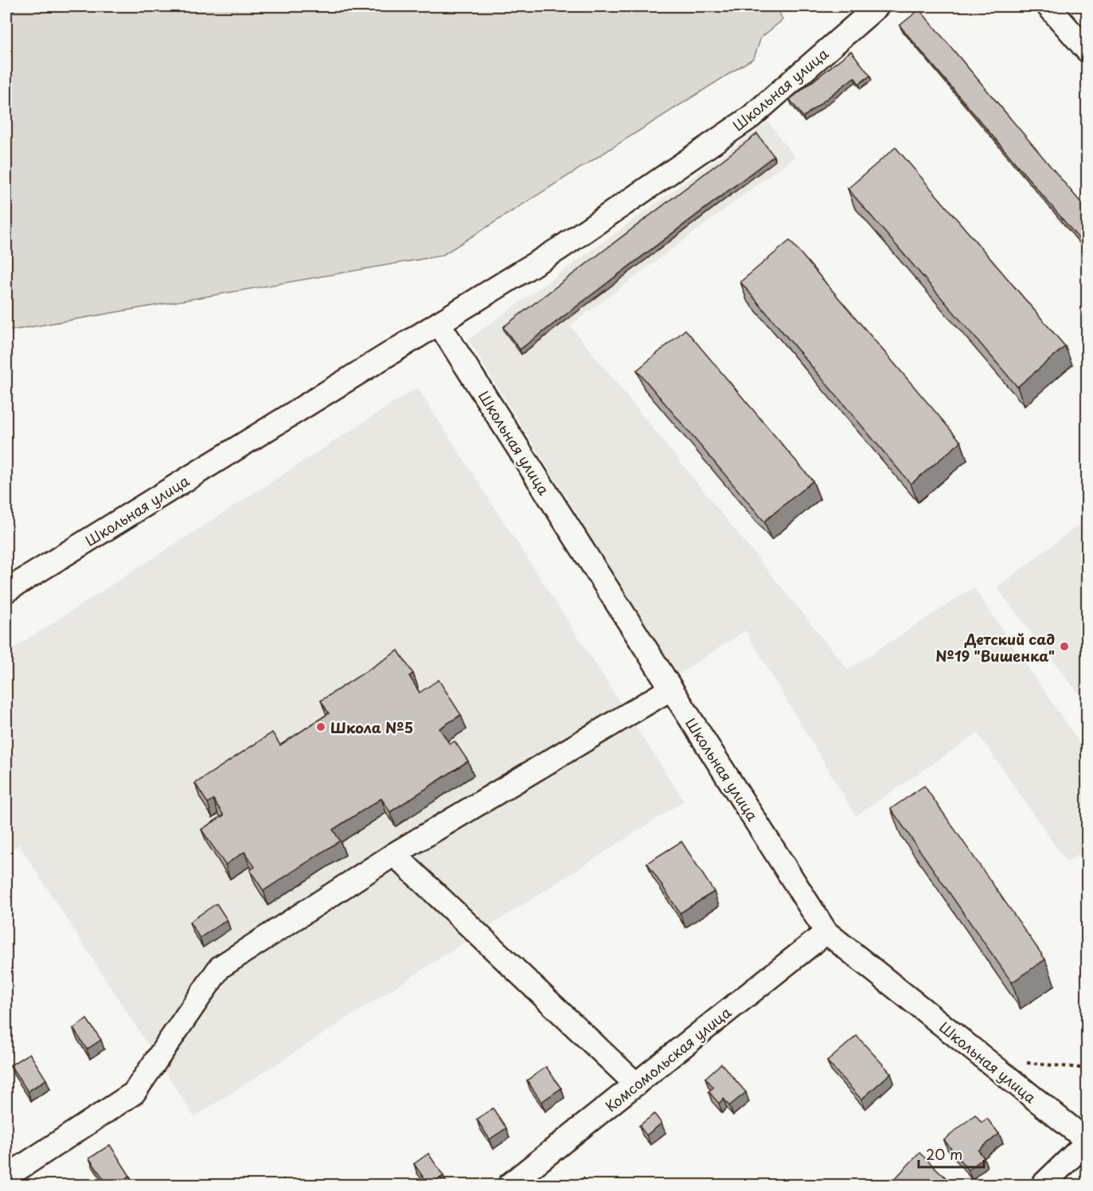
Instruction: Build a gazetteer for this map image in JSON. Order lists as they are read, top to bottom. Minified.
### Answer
{"streets":{"street":["Школьная улица","Комсомольская улица"]},"crossings":[["Школьная улица","Комсомольская улица"]],"places":["Детский сад №19 \"Вишенка\"","Школа №5"],"scale_bar":"20 m"}
